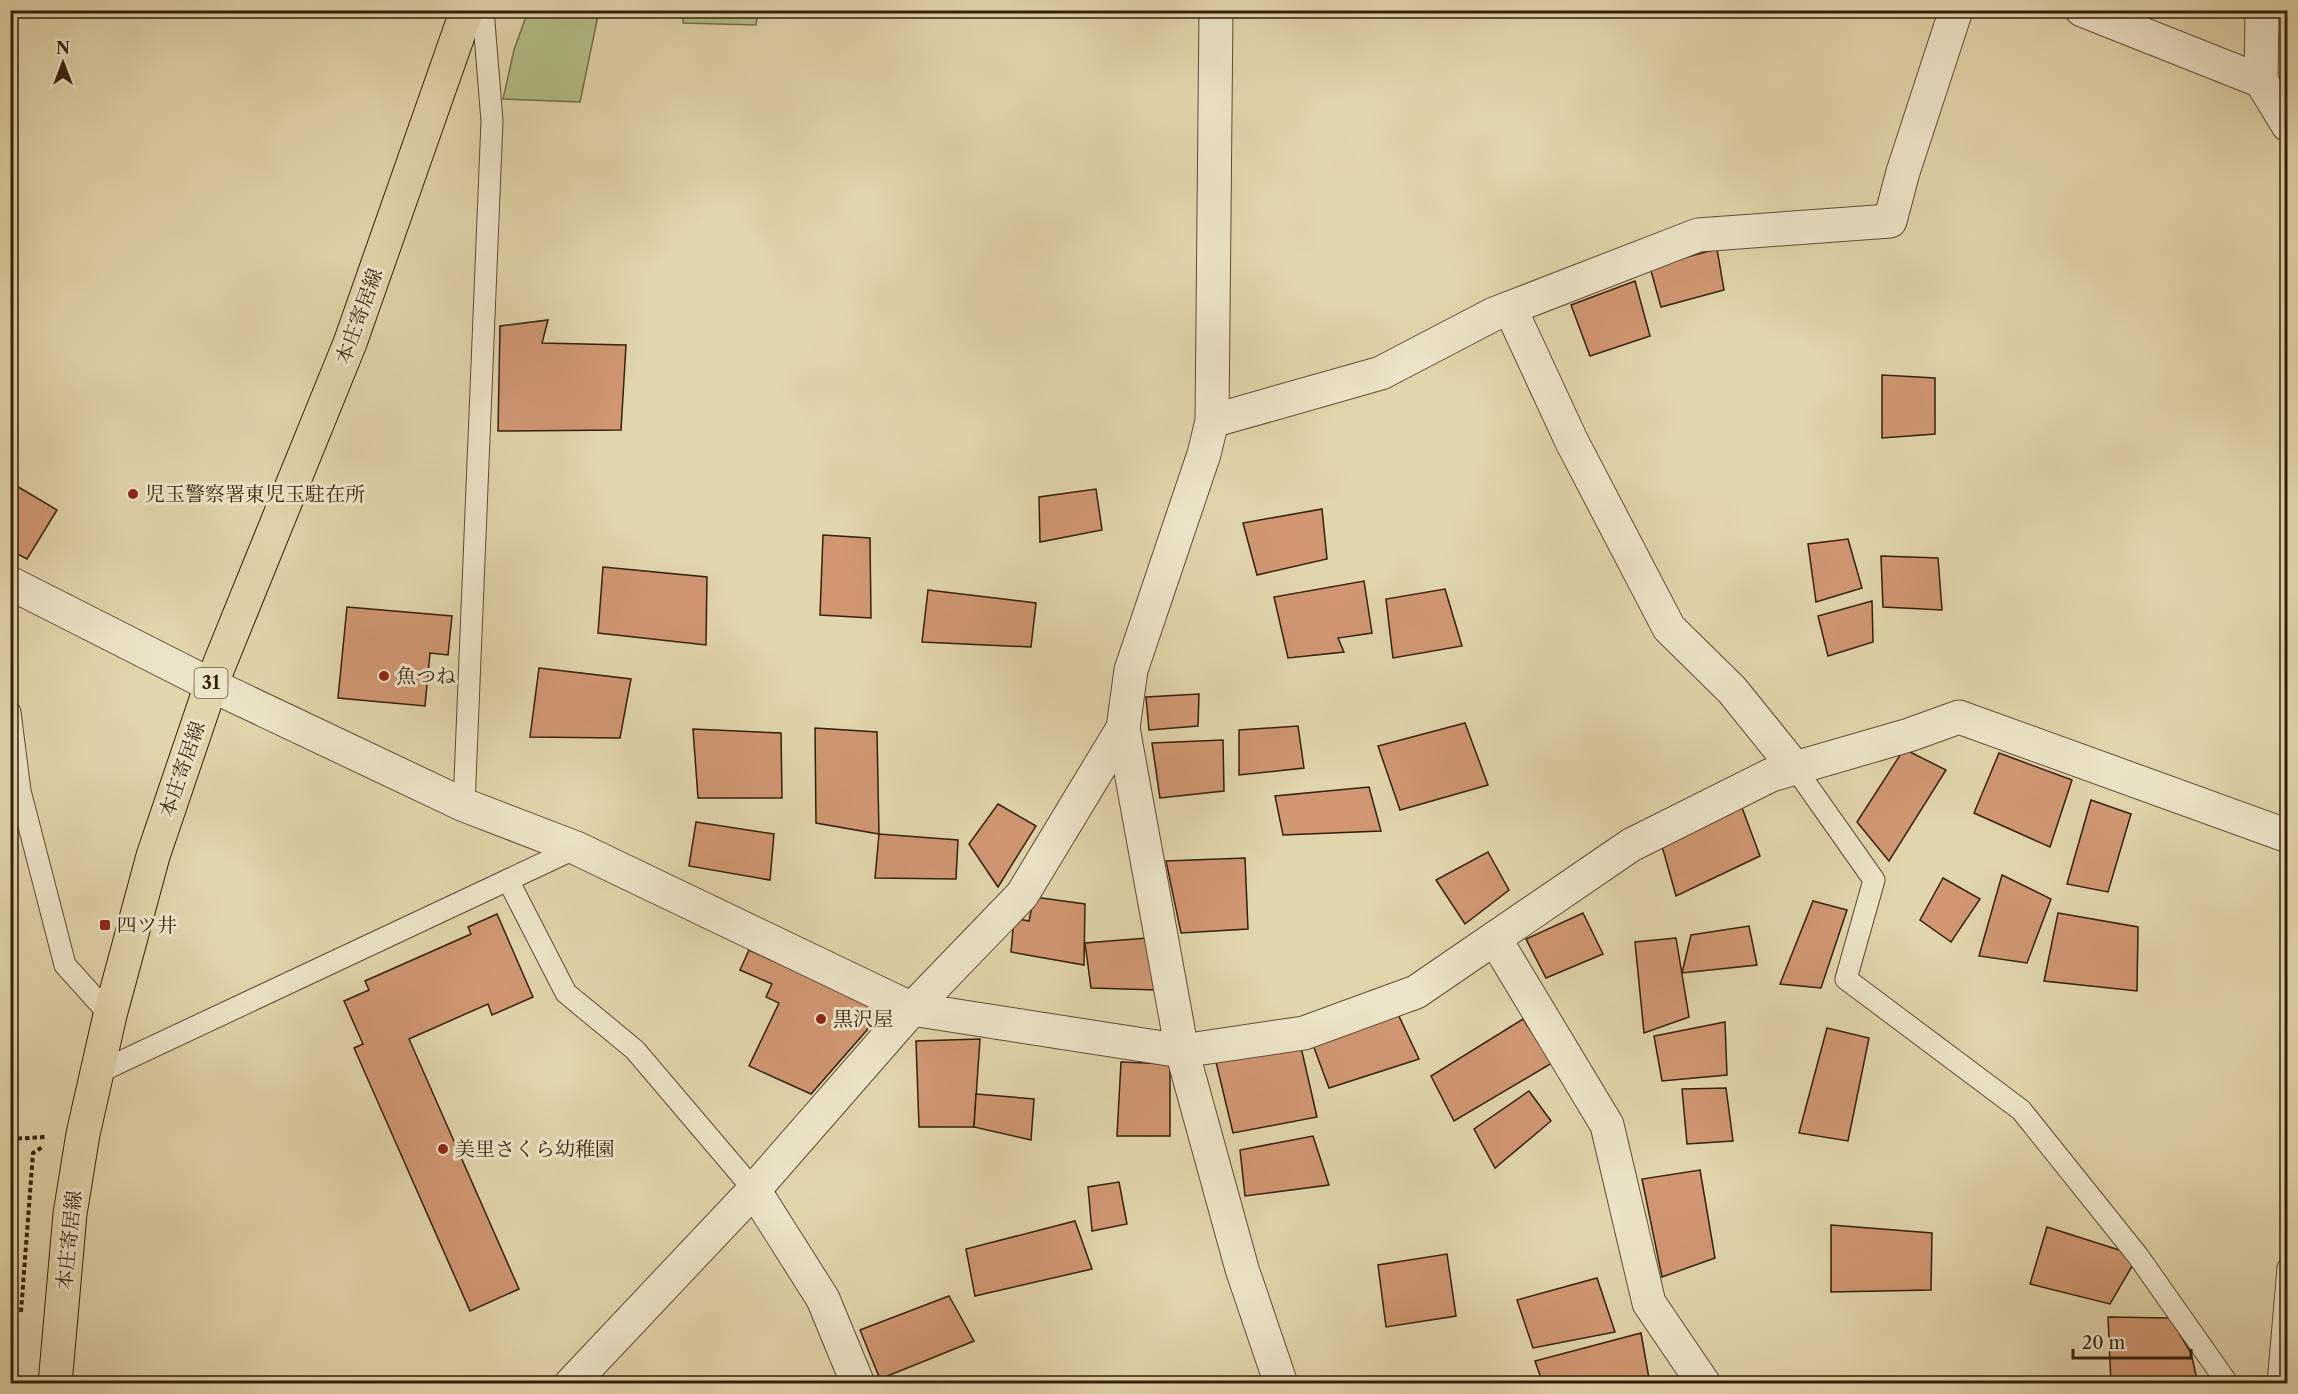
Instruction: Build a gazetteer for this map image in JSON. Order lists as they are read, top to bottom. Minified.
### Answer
{"streets":{"main road":["本庄寄居線","31"]},"places":{"other":["児玉警察署東児玉駐在所","魚つね","黒沢屋","美里さくら幼稚園"],"transit":["四ツ井"]},"scale_bar":"20 m","north":"top"}
